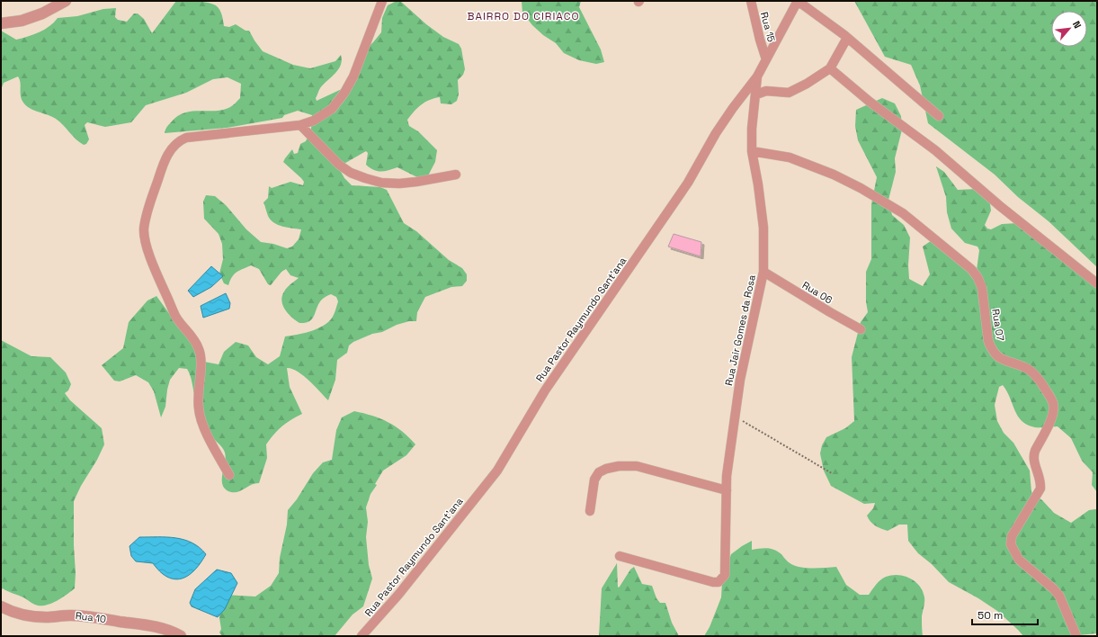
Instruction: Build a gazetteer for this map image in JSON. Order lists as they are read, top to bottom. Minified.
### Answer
{"streets":{"street":["Rua 15","Rua 06","Rua Pastor Raymundo Sant’ana","Rua 07","Rua Jair Gomes da Rosa","Rua 10"]},"crossings":[["Rua 15","Rua Pastor Raymundo Sant’ana"],["Rua 06","Rua Jair Gomes da Rosa"],["Rua Pastor Raymundo Sant’ana","Rua Jair Gomes da Rosa"],["Rua 07","Rua Jair Gomes da Rosa"]],"districts":["BAIRRO DO CIRIACO"],"scale_bar":"50 m","north":"top right"}
